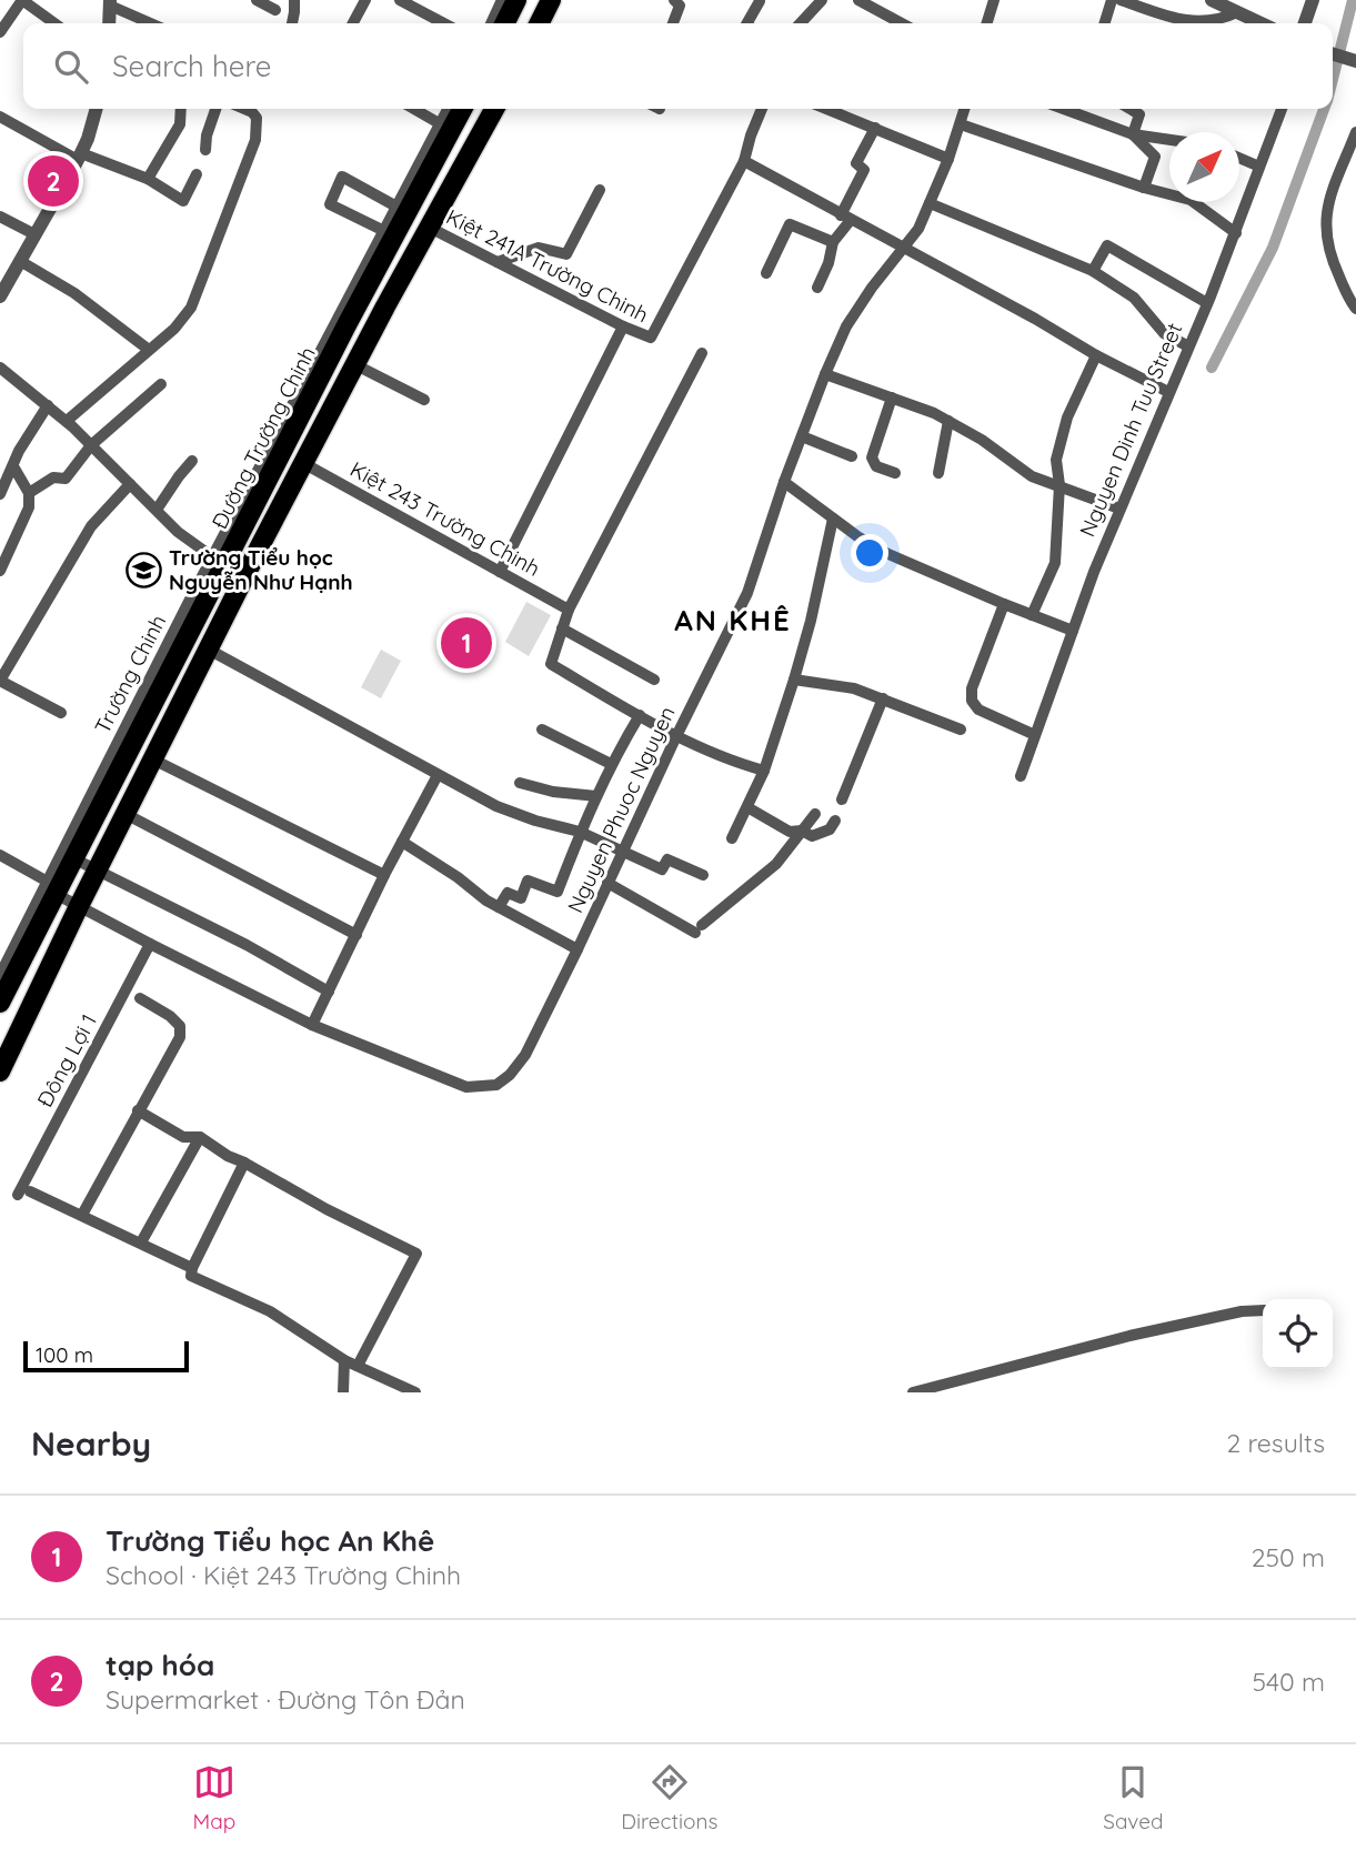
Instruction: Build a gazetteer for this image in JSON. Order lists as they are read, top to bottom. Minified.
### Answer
{"streets":{"highway":["Đường Trường Chinh"],"street":["Kiệt 241A Trường Chinh","Nguyen Dinh Tuu Street","Kiệt 243 Trường Chinh","Trường Chinh","Nguyen Phuoc Nguyen","Đông Lợi 1"]},"crossings":[["Đường Trường Chinh","Trường Chinh"],["Đường Trường Chinh","Nguyen Phuoc Nguyen"],["Trường Chinh","Nguyen Phuoc Nguyen"],["Nguyen Phuoc Nguyen","Đông Lợi 1"]],"districts":["AN KHÊ"],"places":{"school or university":["Trường Tiểu học Nguyễn Như Hạnh"]},"scale_bar":"100 m","north":"top right","page":{"search":"Search here","pins":["2","1"],"scale":"100 m","heading":["Nearby","2 results"],"list":[{"mark":"1","name":"Trường Tiểu học An Khê","note":"School · Kiệt 243 Trường Chinh","value":"250 m"},{"mark":"2","name":"tạp hóa","note":"Supermarket · Đường Tôn Đản","value":"540 m"}],"nav":["Map","Directions","Saved"]}}
